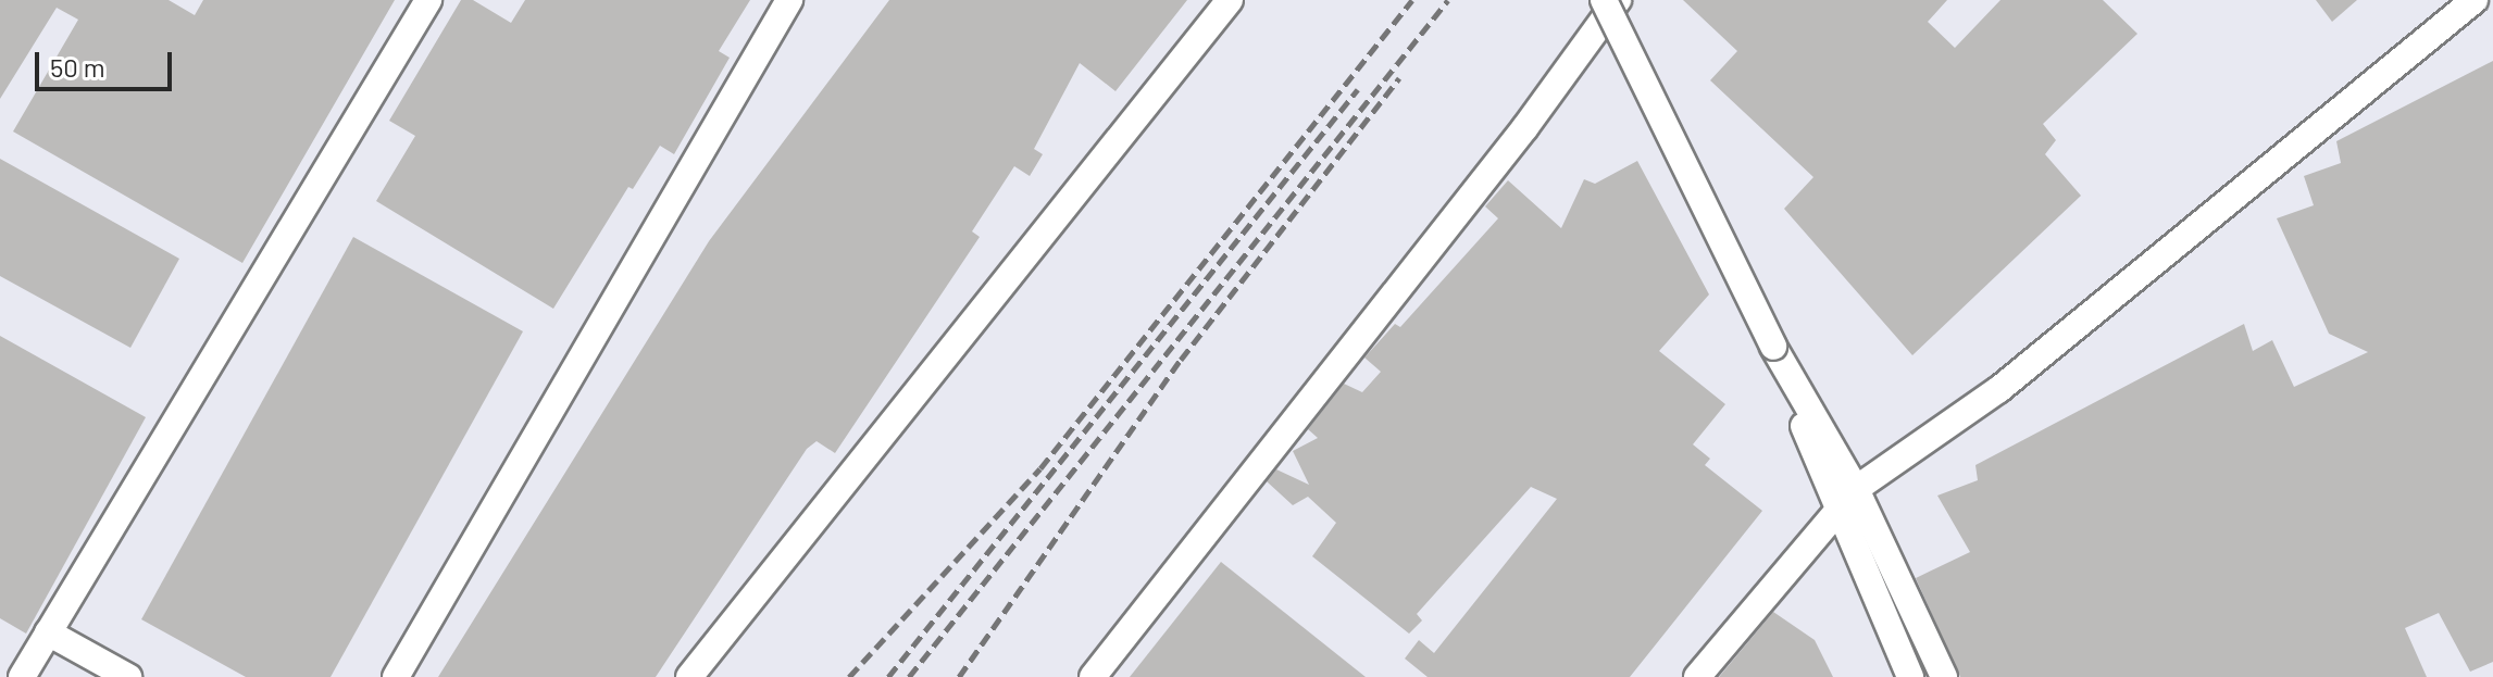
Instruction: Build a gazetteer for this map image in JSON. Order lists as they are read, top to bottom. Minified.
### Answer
{"scale_bar":"50 m"}
